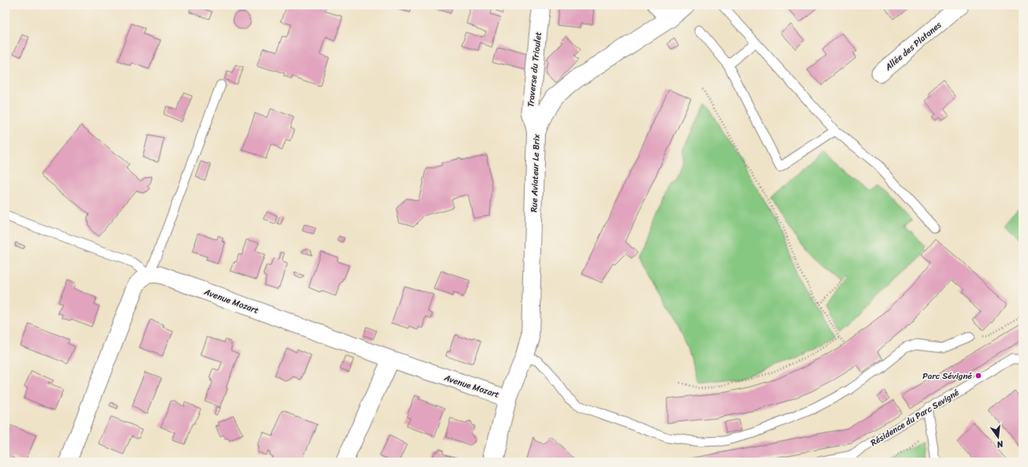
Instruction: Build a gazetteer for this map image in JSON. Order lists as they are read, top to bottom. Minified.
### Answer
{"streets":{"main road":["Rue Aviateur Le Brix"],"street":["Allée des Platanes","Traverse du Trioulet","Avenue Mozart"],"lane":["Résidence du Parc Sevigné"]},"crossings":[["Traverse du Trioulet","Rue Aviateur Le Brix"],["Rue Aviateur Le Brix","Avenue Mozart"]],"places":["Parc Sévigné"],"north":"bottom"}
